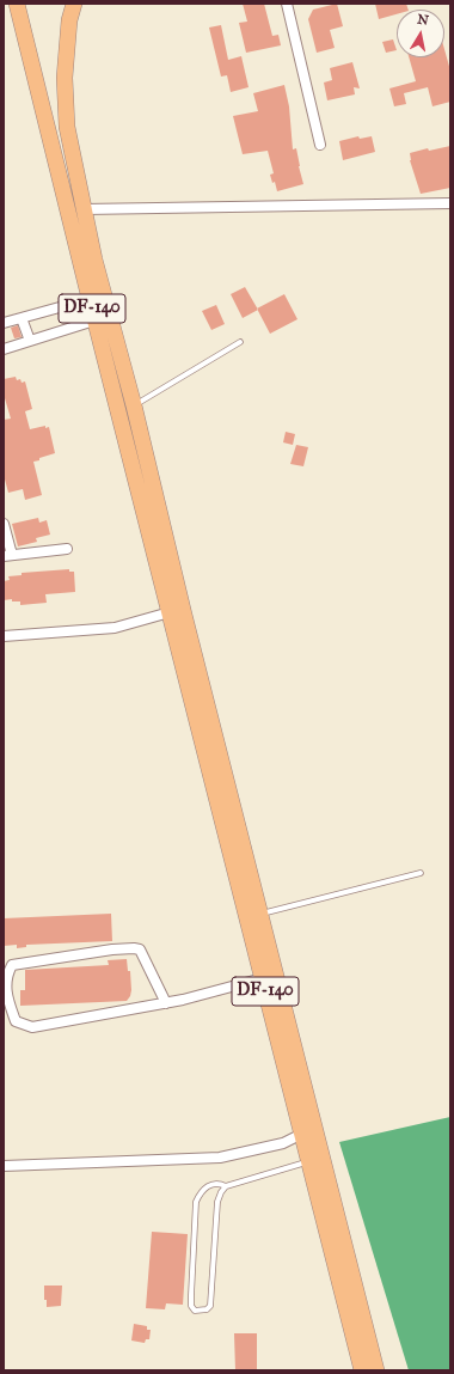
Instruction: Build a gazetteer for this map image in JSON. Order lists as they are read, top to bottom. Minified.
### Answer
{"streets":{"main road":["DF-140"]},"north":"top"}
